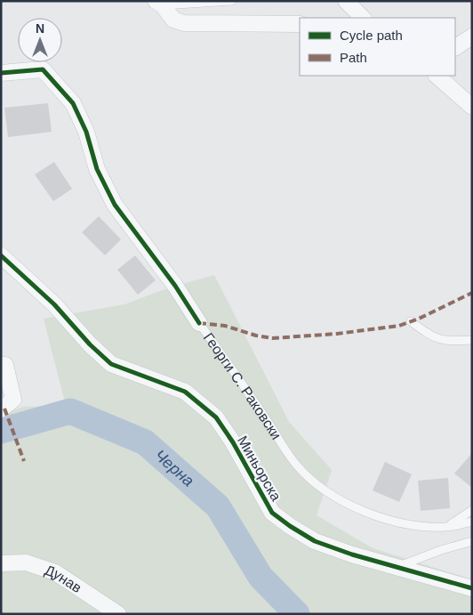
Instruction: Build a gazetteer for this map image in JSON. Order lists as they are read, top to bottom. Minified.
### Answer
{"streets":{"street":["Георги С. Раковски","Миньорска","Дунав"]},"water":["Черна"],"legend":["Cycle path","Path"],"north":"top"}
